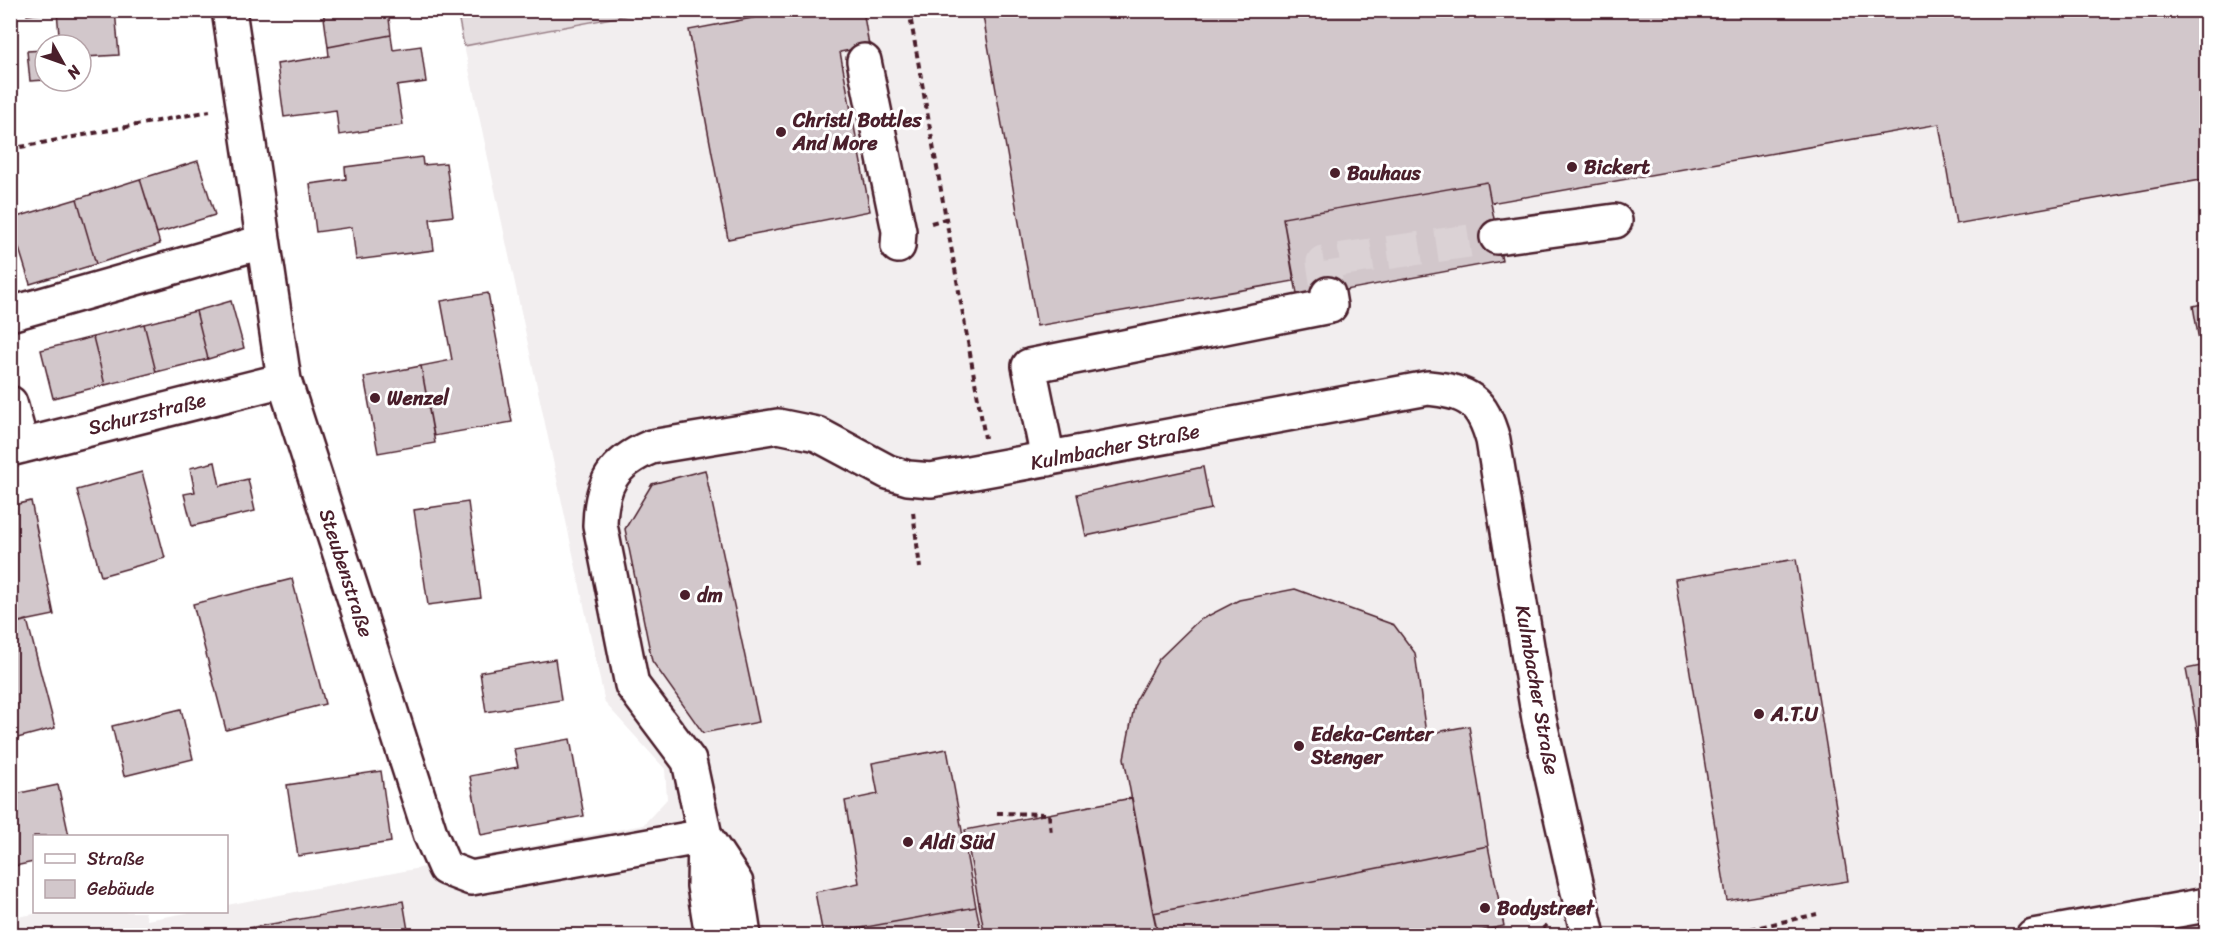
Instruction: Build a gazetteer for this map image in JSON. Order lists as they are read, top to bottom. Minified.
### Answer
{"streets":{"street":["Schurzstraße","Kulmbacher Straße","Steubenstraße"]},"crossings":[["Schurzstraße","Steubenstraße"],["Kulmbacher Straße","Steubenstraße"]],"places":["Christl Bottles And More","Bickert","Bauhaus","Wenzel","dm","A.T.U","Edeka-Center Stenger","Aldi Süd","Bodystreet"],"legend":["Straße","Gebäude"],"north":"bottom right"}
